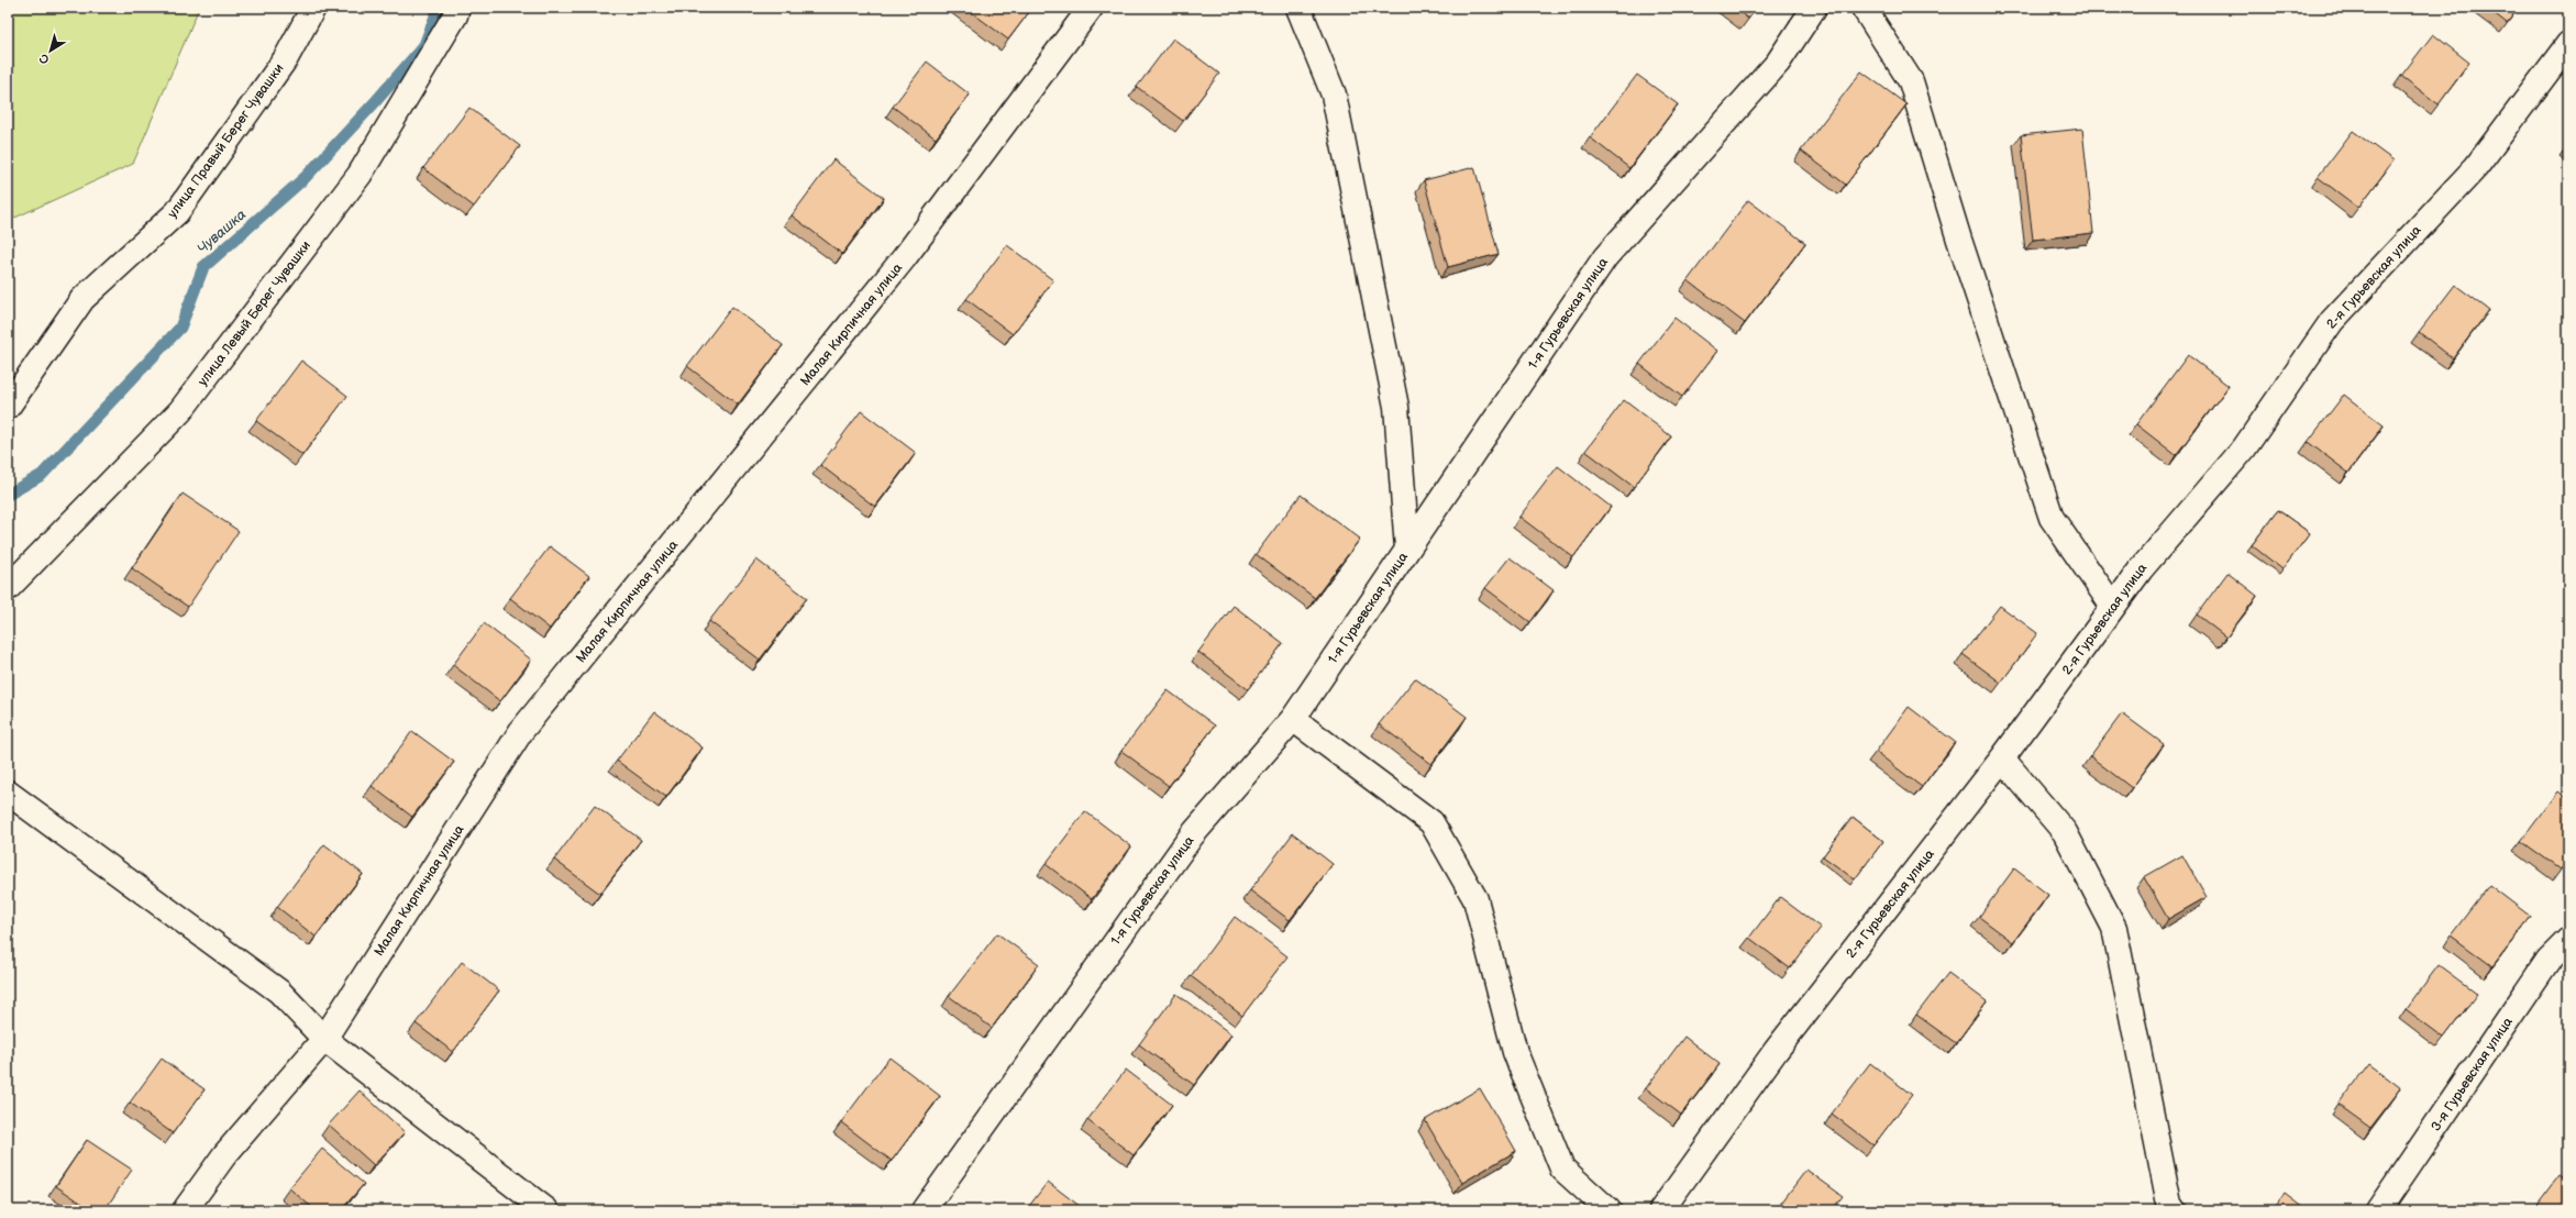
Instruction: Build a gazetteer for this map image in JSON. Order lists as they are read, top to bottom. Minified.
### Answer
{"streets":{"street":["улица Правый Берег Чувашки","2-я Гурьевская улица","улица Левый Берег Чувашки","1-я Гурьевская улица","Малая Кирпичная улица","3-я Гурьевская улица"]},"water":["Чувашка"],"north":"bottom left"}
